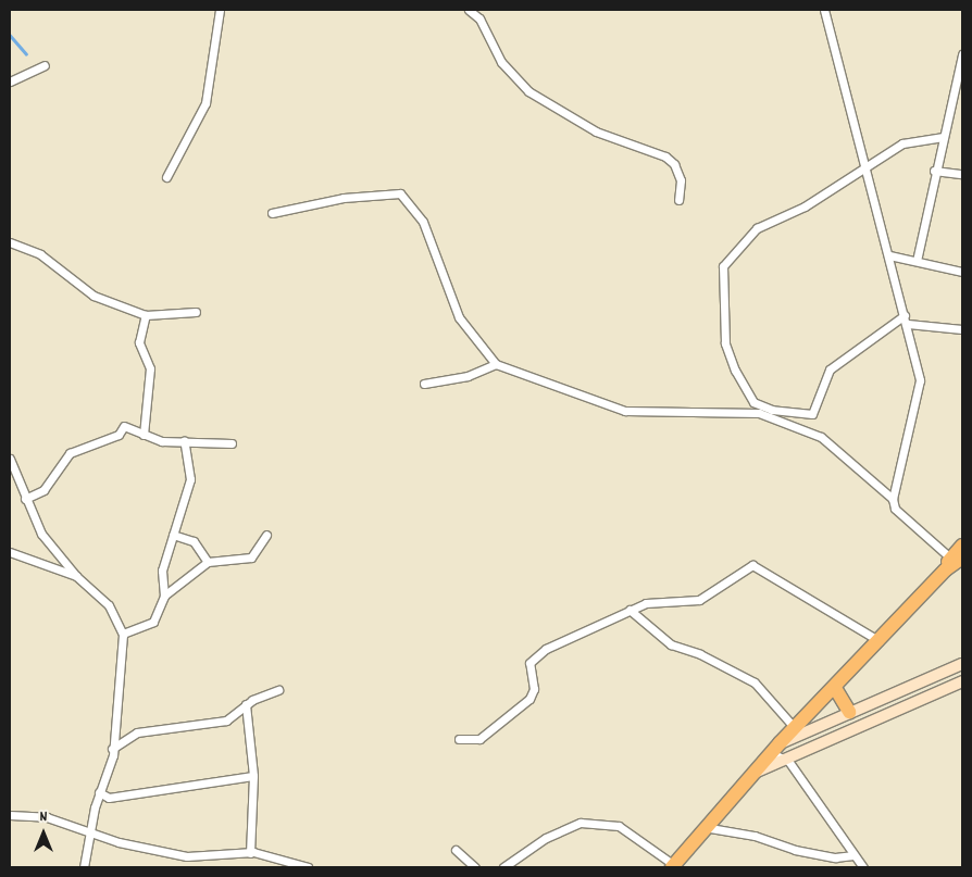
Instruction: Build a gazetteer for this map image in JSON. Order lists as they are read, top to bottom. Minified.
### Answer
{"north":"top"}
